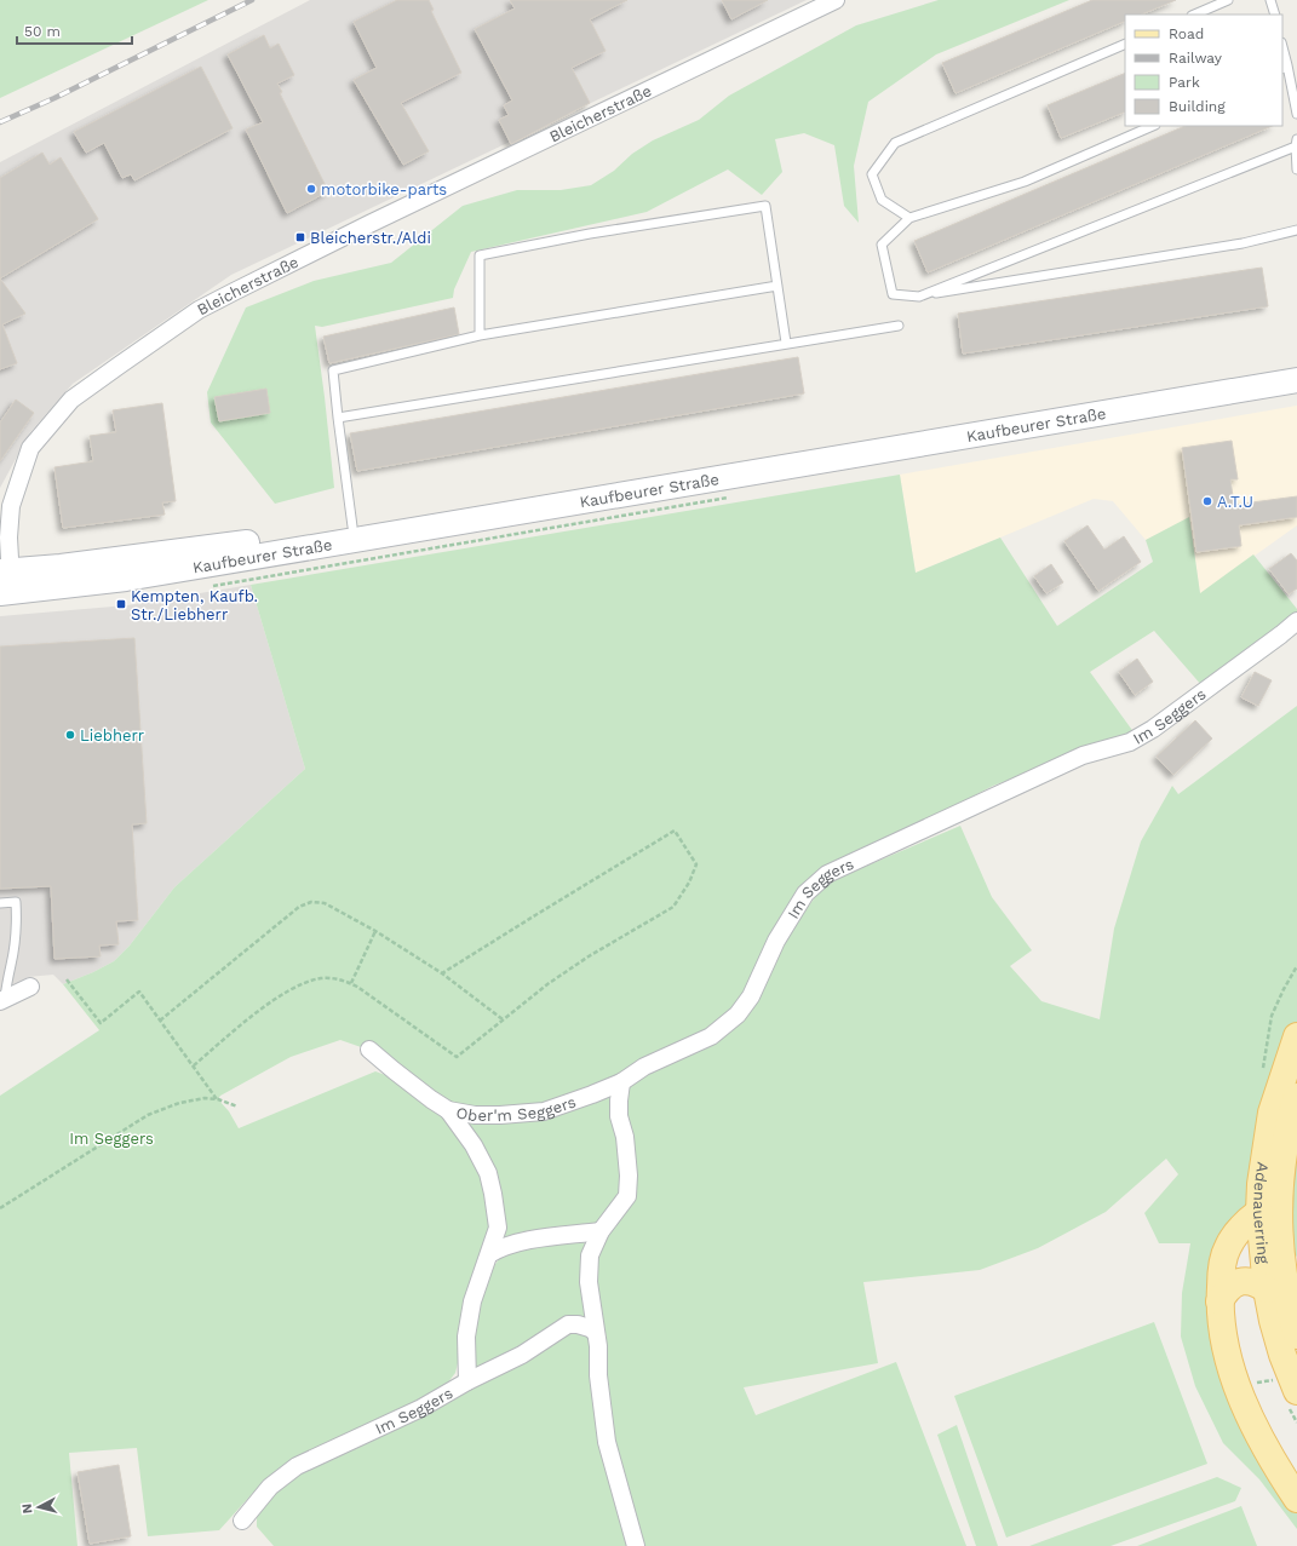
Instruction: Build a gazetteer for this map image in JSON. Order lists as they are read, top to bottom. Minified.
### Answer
{"streets":{"main road":["Kaufbeurer Straße","Adenauerring"],"street":["Bleicherstraße","Im Seggers","Ober'm Seggers"]},"crossings":[["Bleicherstraße","Kaufbeurer Straße"],["Im Seggers","Ober'm Seggers"]],"parks":["Im Seggers"],"places":{"other":["motorbike-parts","A.T.U","Liebherr"],"transit":["Bleicherstr./Aldi","Kempten, Kaufb. Str./Liebherr"]},"legend":["Road","Railway","Park","Building"],"scale_bar":"50 m","north":"left"}
